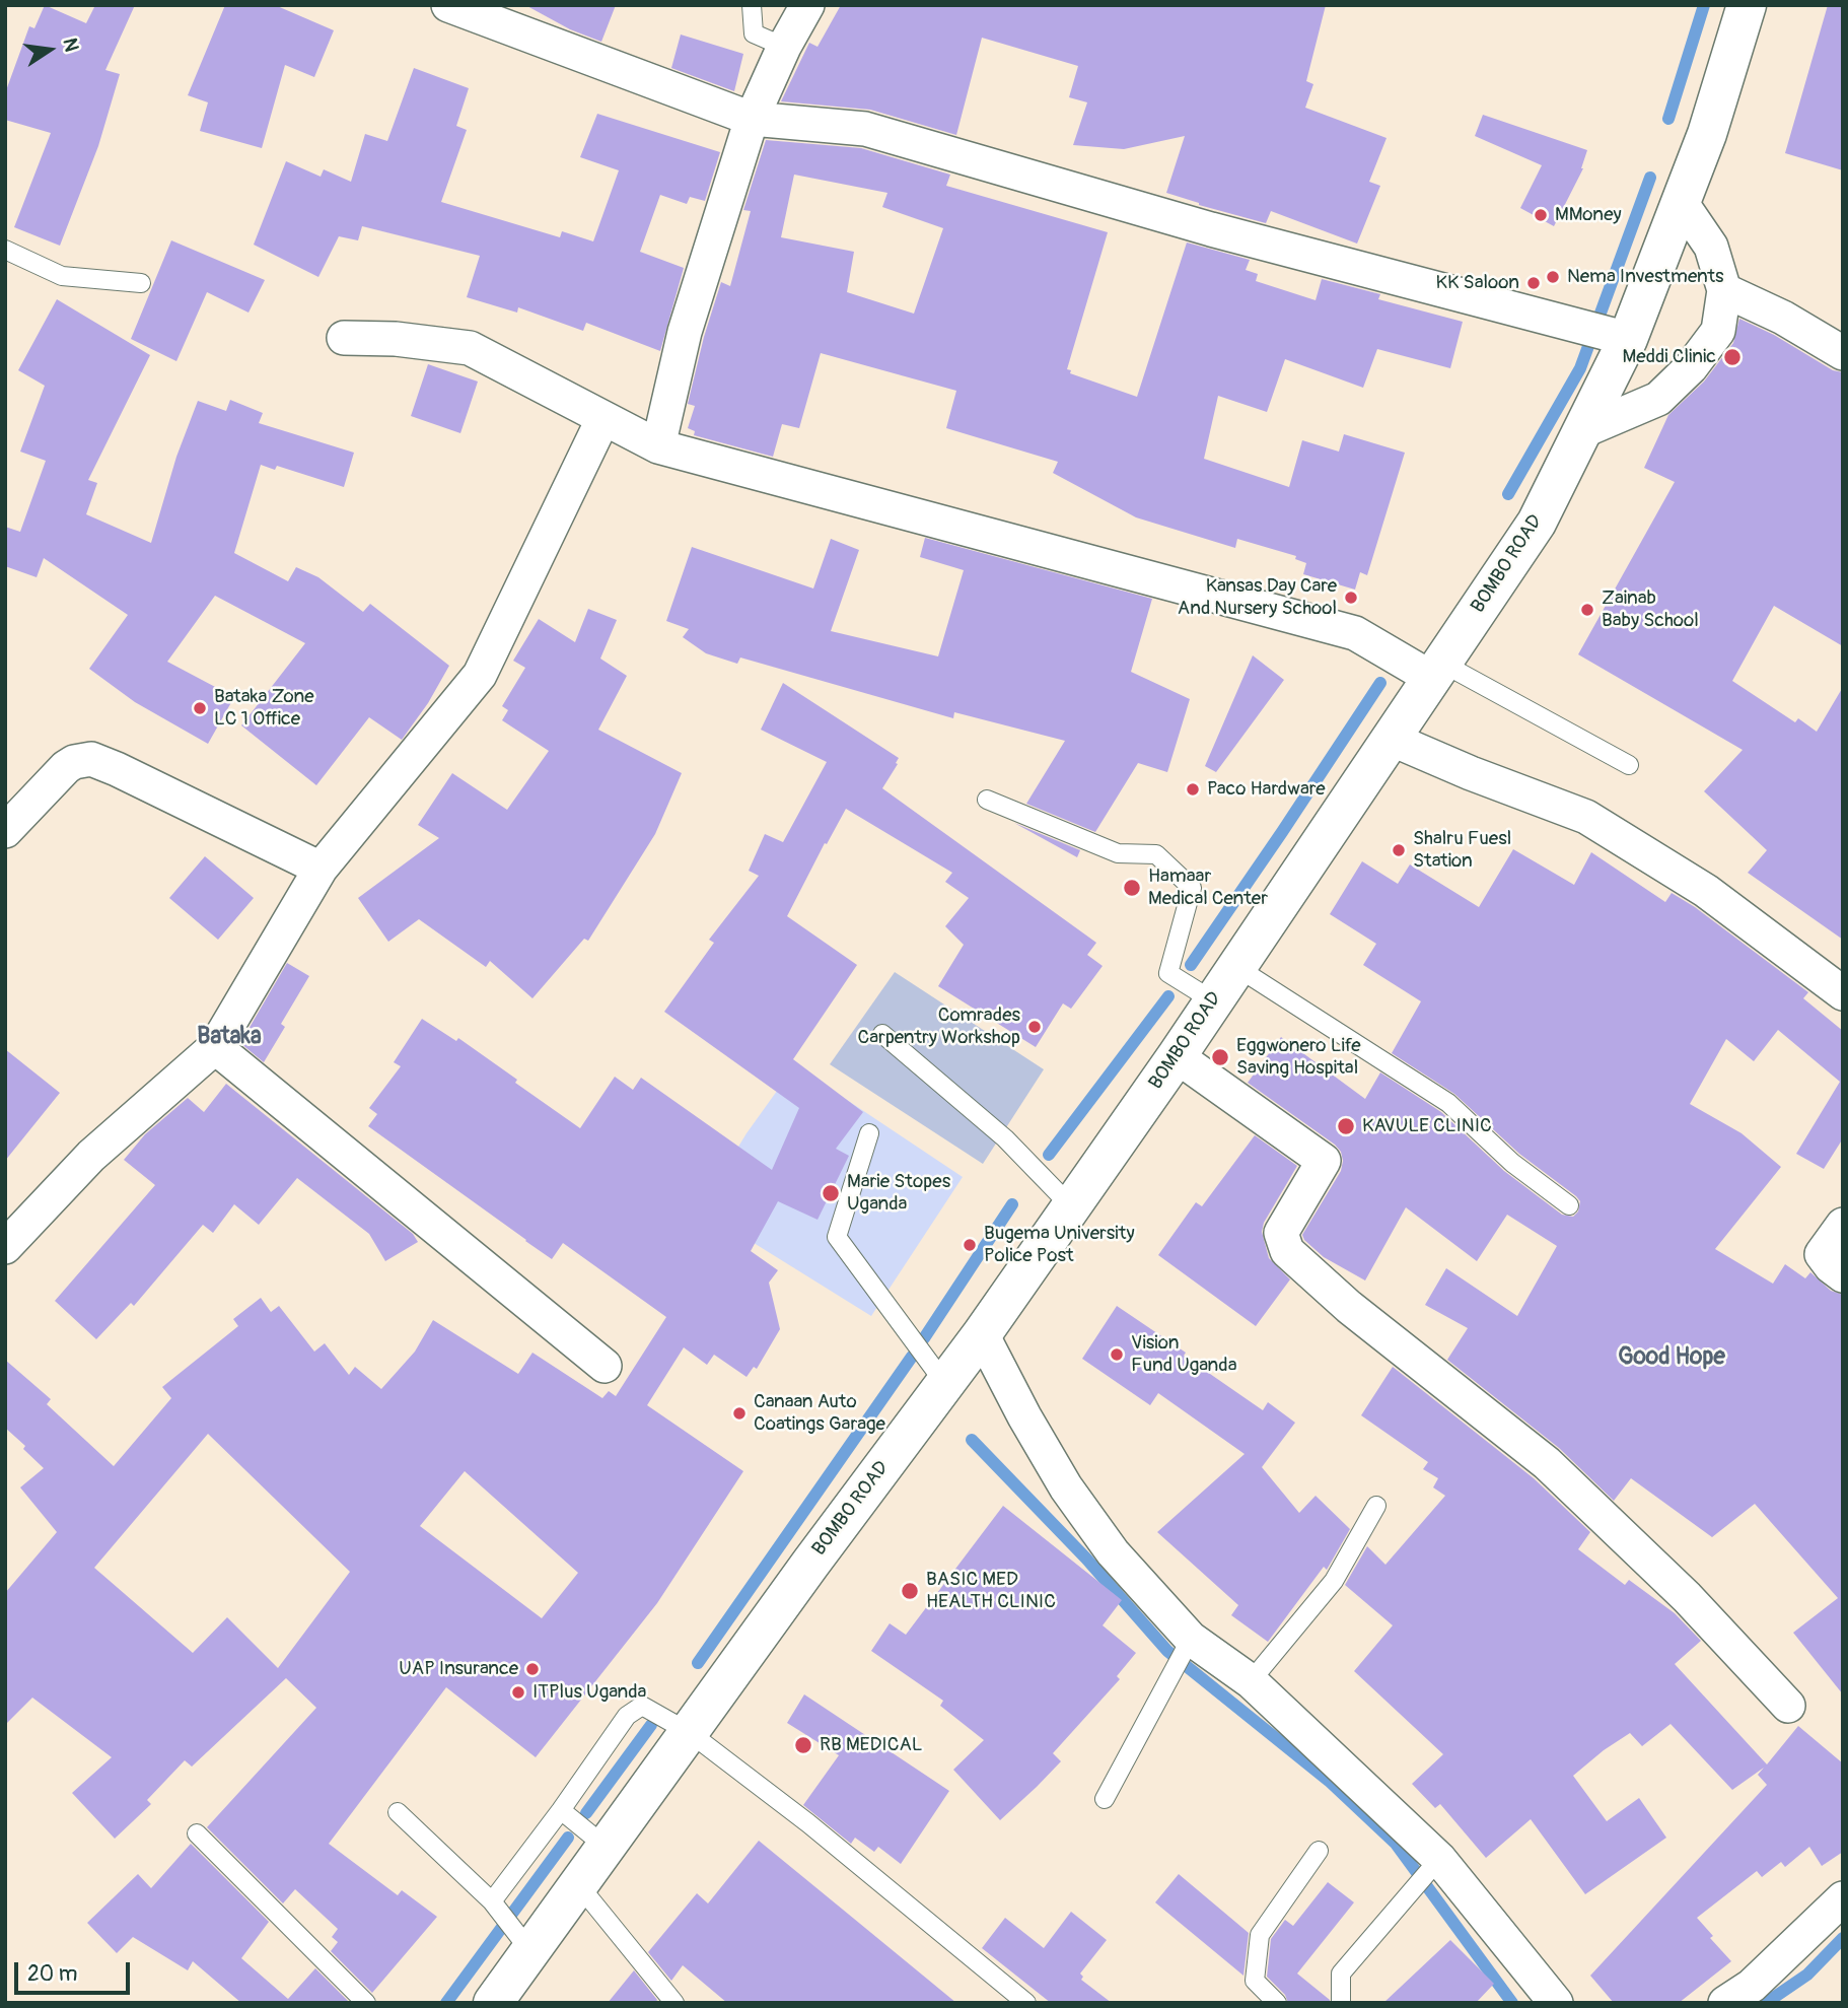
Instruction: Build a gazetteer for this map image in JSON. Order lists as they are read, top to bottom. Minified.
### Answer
{"streets":{"main road":["BOMBO ROAD"]},"districts":["Bataka","Good Hope"],"places":["MMoney","Nema Investments","KK Saloon","Meddi Clinic","Kansas Day Care And Nursery School","Zainab Baby School","Bataka Zone LC 1 Office","Paco Hardware","Shalru Fuesl Station","Hamaar Medical Center","Comrades Carpentry Workshop","Eggwonero Life Saving Hospital","KAVULE CLINIC","Marie Stopes Uganda","Bugema University Police Post","Vision Fund Uganda","Canaan Auto Coatings Garage","BASIC MED HEALTH CLINIC","UAP Insurance","ITPlus Uganda","RB MEDICAL"],"scale_bar":"20 m","north":"right"}
